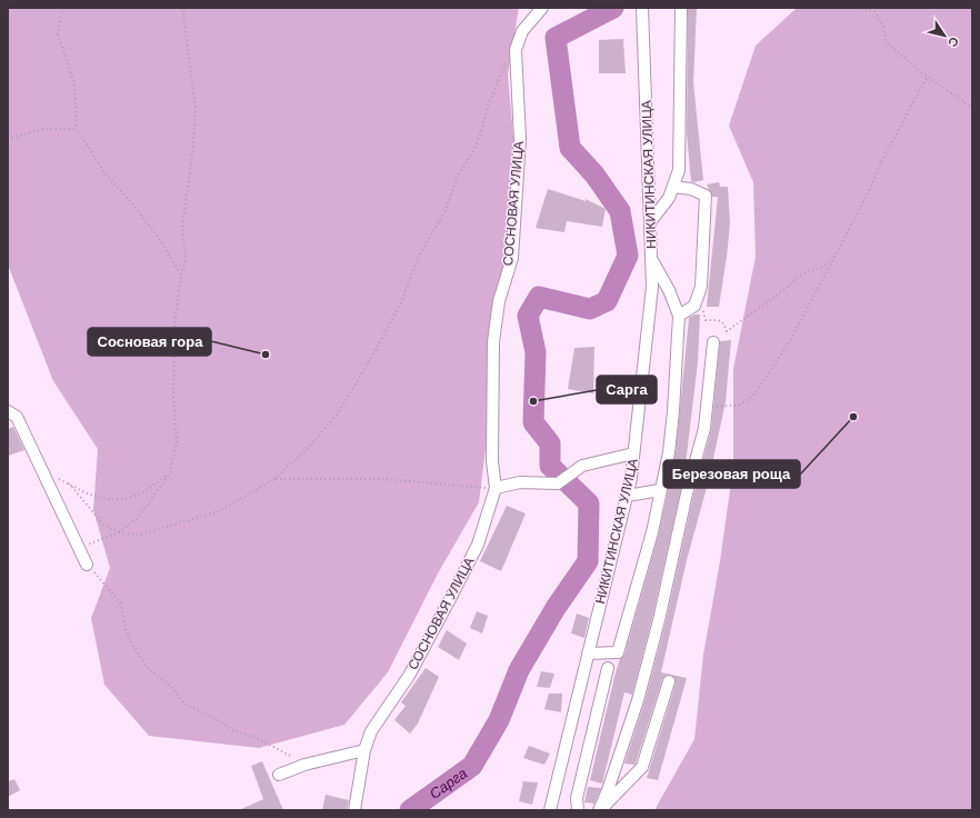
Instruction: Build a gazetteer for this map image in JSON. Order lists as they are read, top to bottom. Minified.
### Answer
{"streets":{"street":["НИКИТИНСКАЯ УЛИЦА","СОСНОВАЯ УЛИЦА"]},"water":["Сарга"],"places":["Сосновая гора","Сарга","Березовая роща"],"north":"bottom right"}
